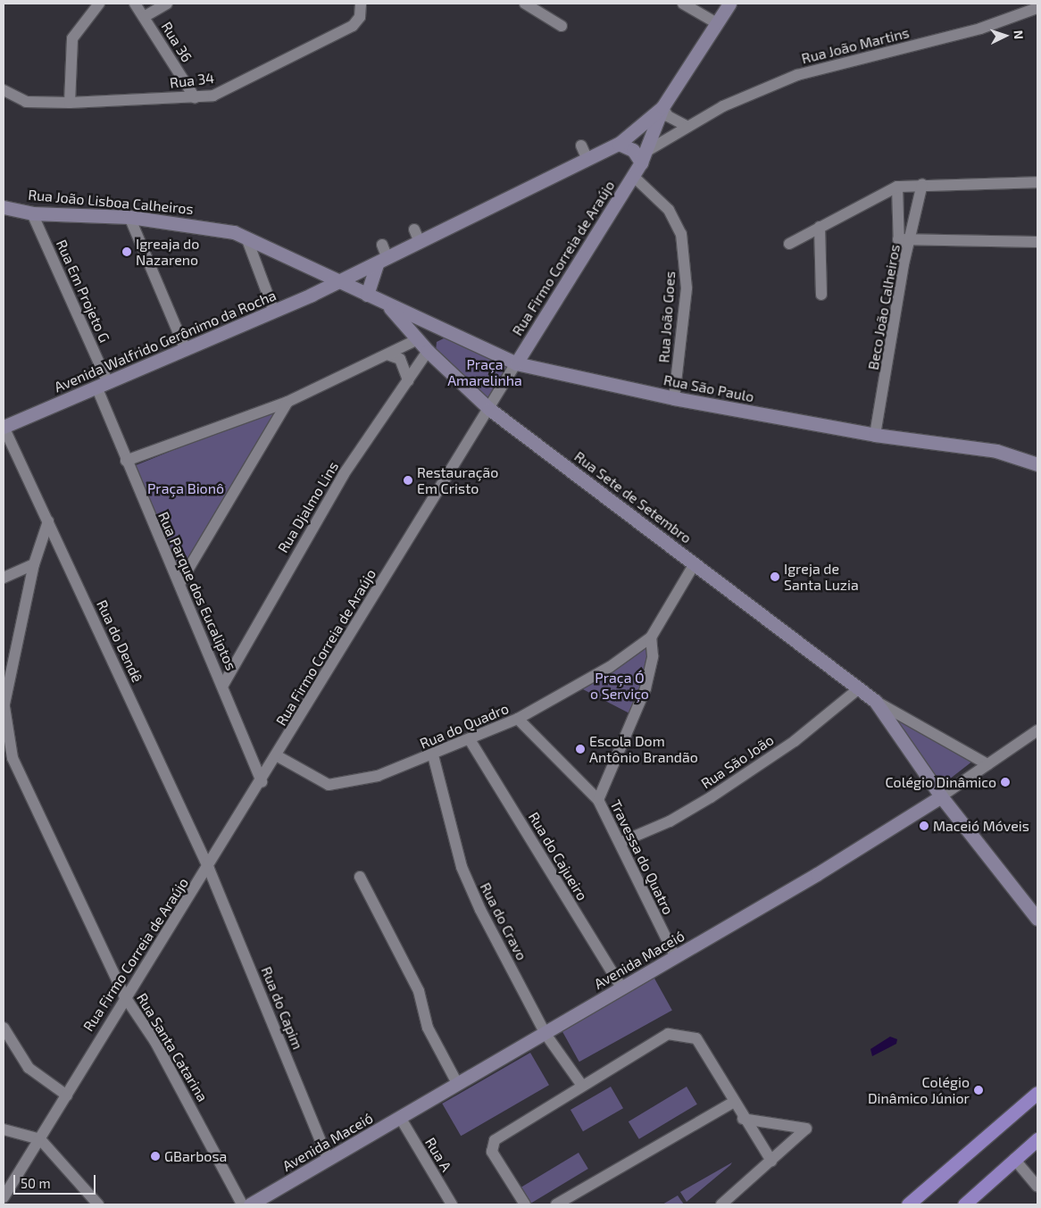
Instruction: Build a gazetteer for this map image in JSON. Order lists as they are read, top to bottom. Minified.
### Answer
{"streets":{"street":["Rua 36","Rua João Martins","Rua 34","Rua João Lisboa Calheiros","Rua Firmo Correia de Araújo","Rua Em Projeto G","Beco João Calheiros","Rua João Goes","Avenida Walfrido Gerônimo da Rocha","Rua São Paulo","Rua Sete de Setembro","Rua Djalmo Lins","Rua Parque dos Eucaliptos","Rua do Dendê","Rua do Quadro","Rua São João","Rua do Cajueiro","Travessa do Quatro","Rua do Cravo","Avenida Maceió","Rua do Capim","Rua Santa Catarina","Rua A"]},"crossings":[["Rua 36","Rua 34"],["Rua João Martins","Rua Firmo Correia de Araújo"],["Rua João Lisboa Calheiros","Rua Firmo Correia de Araújo"],["Rua João Lisboa Calheiros","Rua Em Projeto G"],["Rua João Lisboa Calheiros","Avenida Walfrido Gerônimo da Rocha"],["Rua João Lisboa Calheiros","Rua São Paulo"],["Rua João Lisboa Calheiros","Rua Sete de Setembro"],["Rua Firmo Correia de Araújo","Rua João Goes"],["Rua Firmo Correia de Araújo","Avenida Walfrido Gerônimo da Rocha"],["Rua Firmo Correia de Araújo","Rua São Paulo"],["Rua Firmo Correia de Araújo","Rua Sete de Setembro"],["Rua Firmo Correia de Araújo","Rua Parque dos Eucaliptos"],["Rua Firmo Correia de Araújo","Rua do Dendê"],["Rua Firmo Correia de Araújo","Rua do Quadro"],["Rua Firmo Correia de Araújo","Rua do Capim"],["Rua Firmo Correia de Araújo","Rua Santa Catarina"],["Rua Em Projeto G","Avenida Walfrido Gerônimo da Rocha"],["Rua Em Projeto G","Rua Parque dos Eucaliptos"],["Beco João Calheiros","Rua São Paulo"],["Rua João Goes","Rua São Paulo"],["Avenida Walfrido Gerônimo da Rocha","Rua Parque dos Eucaliptos"],["Avenida Walfrido Gerônimo da Rocha","Rua do Dendê"],["Rua São Paulo","Rua Sete de Setembro"],["Rua Sete de Setembro","Rua Djalmo Lins"],["Rua Sete de Setembro","Rua São João"],["Rua Sete de Setembro","Avenida Maceió"],["Rua Djalmo Lins","Rua Parque dos Eucaliptos"],["Rua do Dendê","Rua do Capim"],["Rua do Quadro","Rua do Cajueiro"],["Rua do Quadro","Travessa do Quatro"],["Rua do Quadro","Rua do Cravo"],["Rua São João","Travessa do Quatro"],["Rua do Cajueiro","Avenida Maceió"],["Travessa do Quatro","Avenida Maceió"],["Rua do Cravo","Avenida Maceió"],["Avenida Maceió","Rua do Capim"],["Avenida Maceió","Rua A"]],"parks":["Praça Amarelinha","Praça Bionô","Praça Ó o Serviço"],"places":["Igreaja do Nazareno","Restauração Em Cristo","Igreja de Santa Luzia","Escola Dom Antônio Brandão","Colégio Dinâmico","Maceió Móveis","Colégio Dinâmico Júnior","GBarbosa"],"scale_bar":"50 m","north":"right"}
